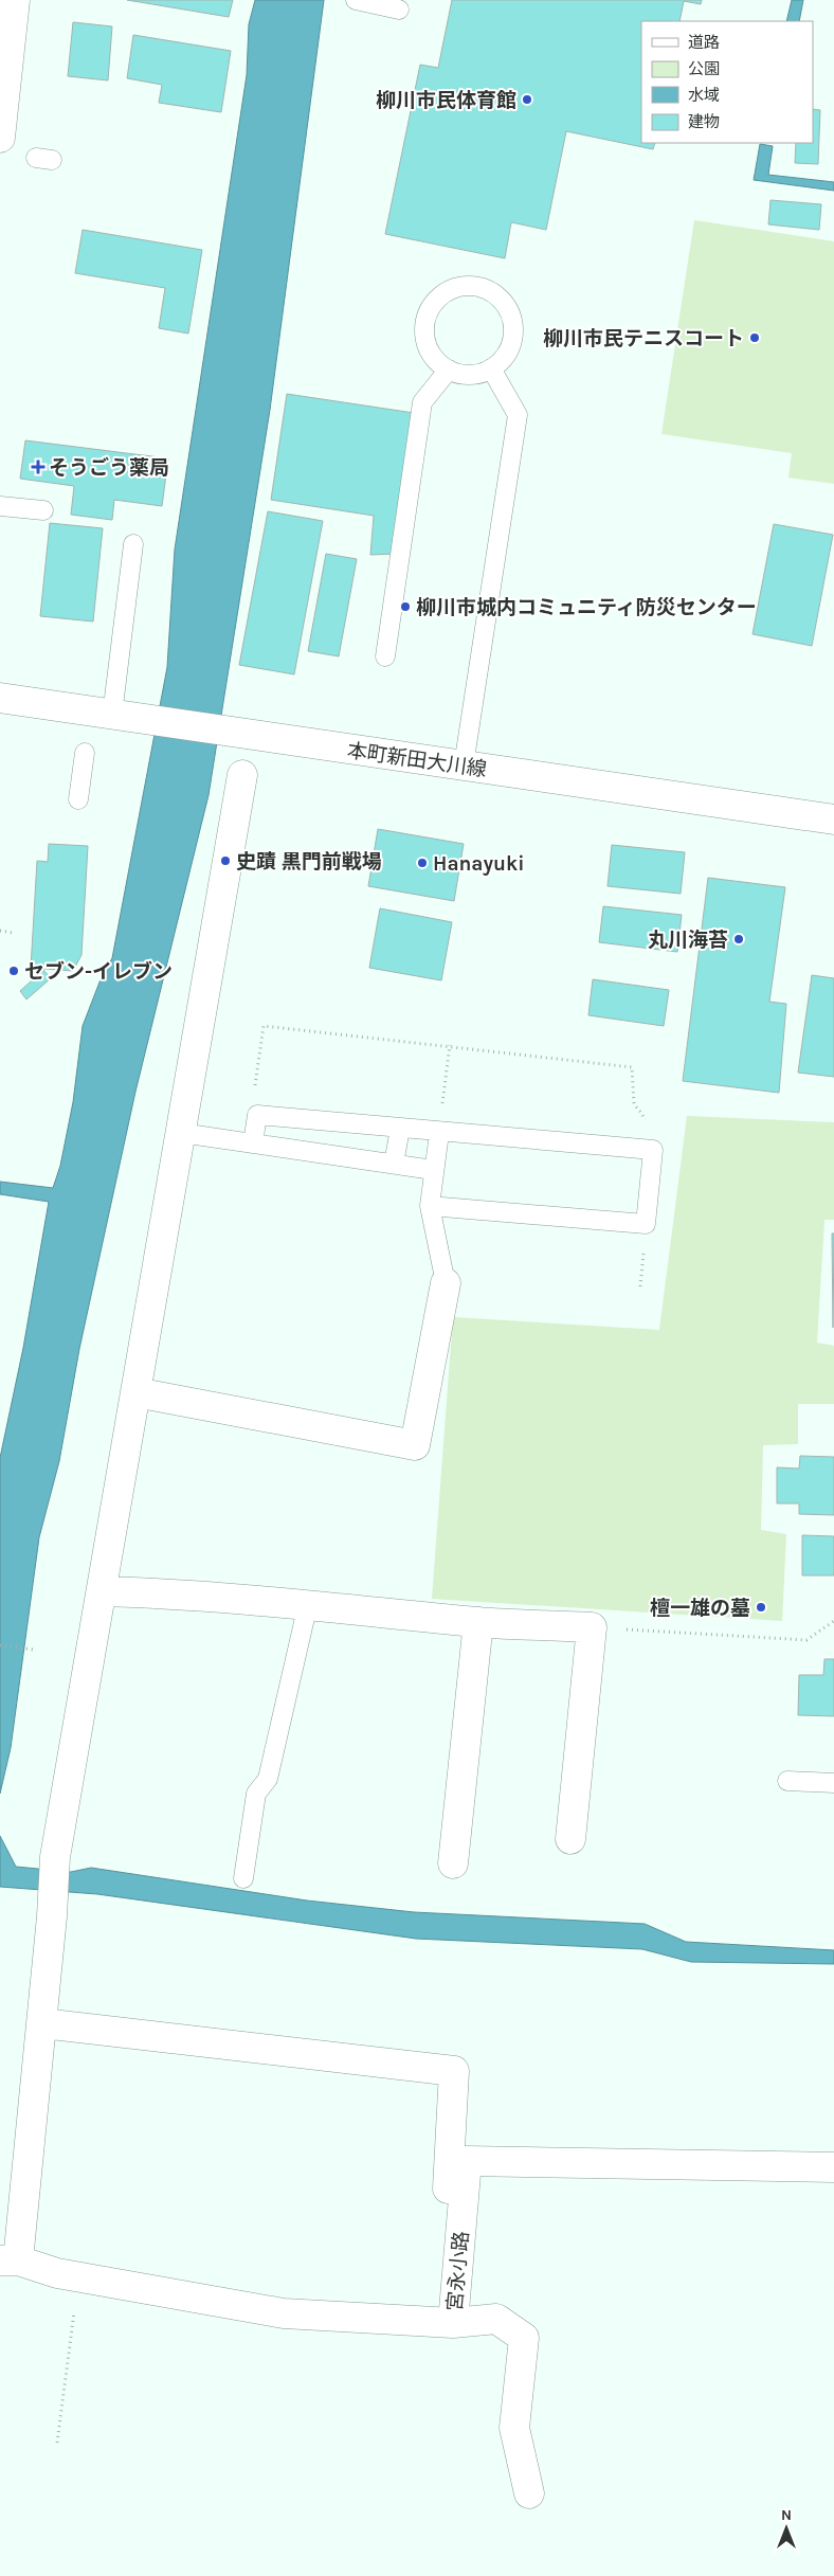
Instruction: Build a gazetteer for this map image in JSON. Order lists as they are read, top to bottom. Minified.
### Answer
{"streets":{"street":["本町新田大川線","宮永小路"]},"places":{"other":["柳川市民体育館","柳川市民テニスコート","柳川市城内コミュニティ防災センター","史蹟 黒門前戦場","Hanayuki","丸川海苔","セブン-イレブン","檀一雄の墓"],"health":["そうごう薬局"]},"legend":["道路","公園","水域","建物"],"north":"top"}
